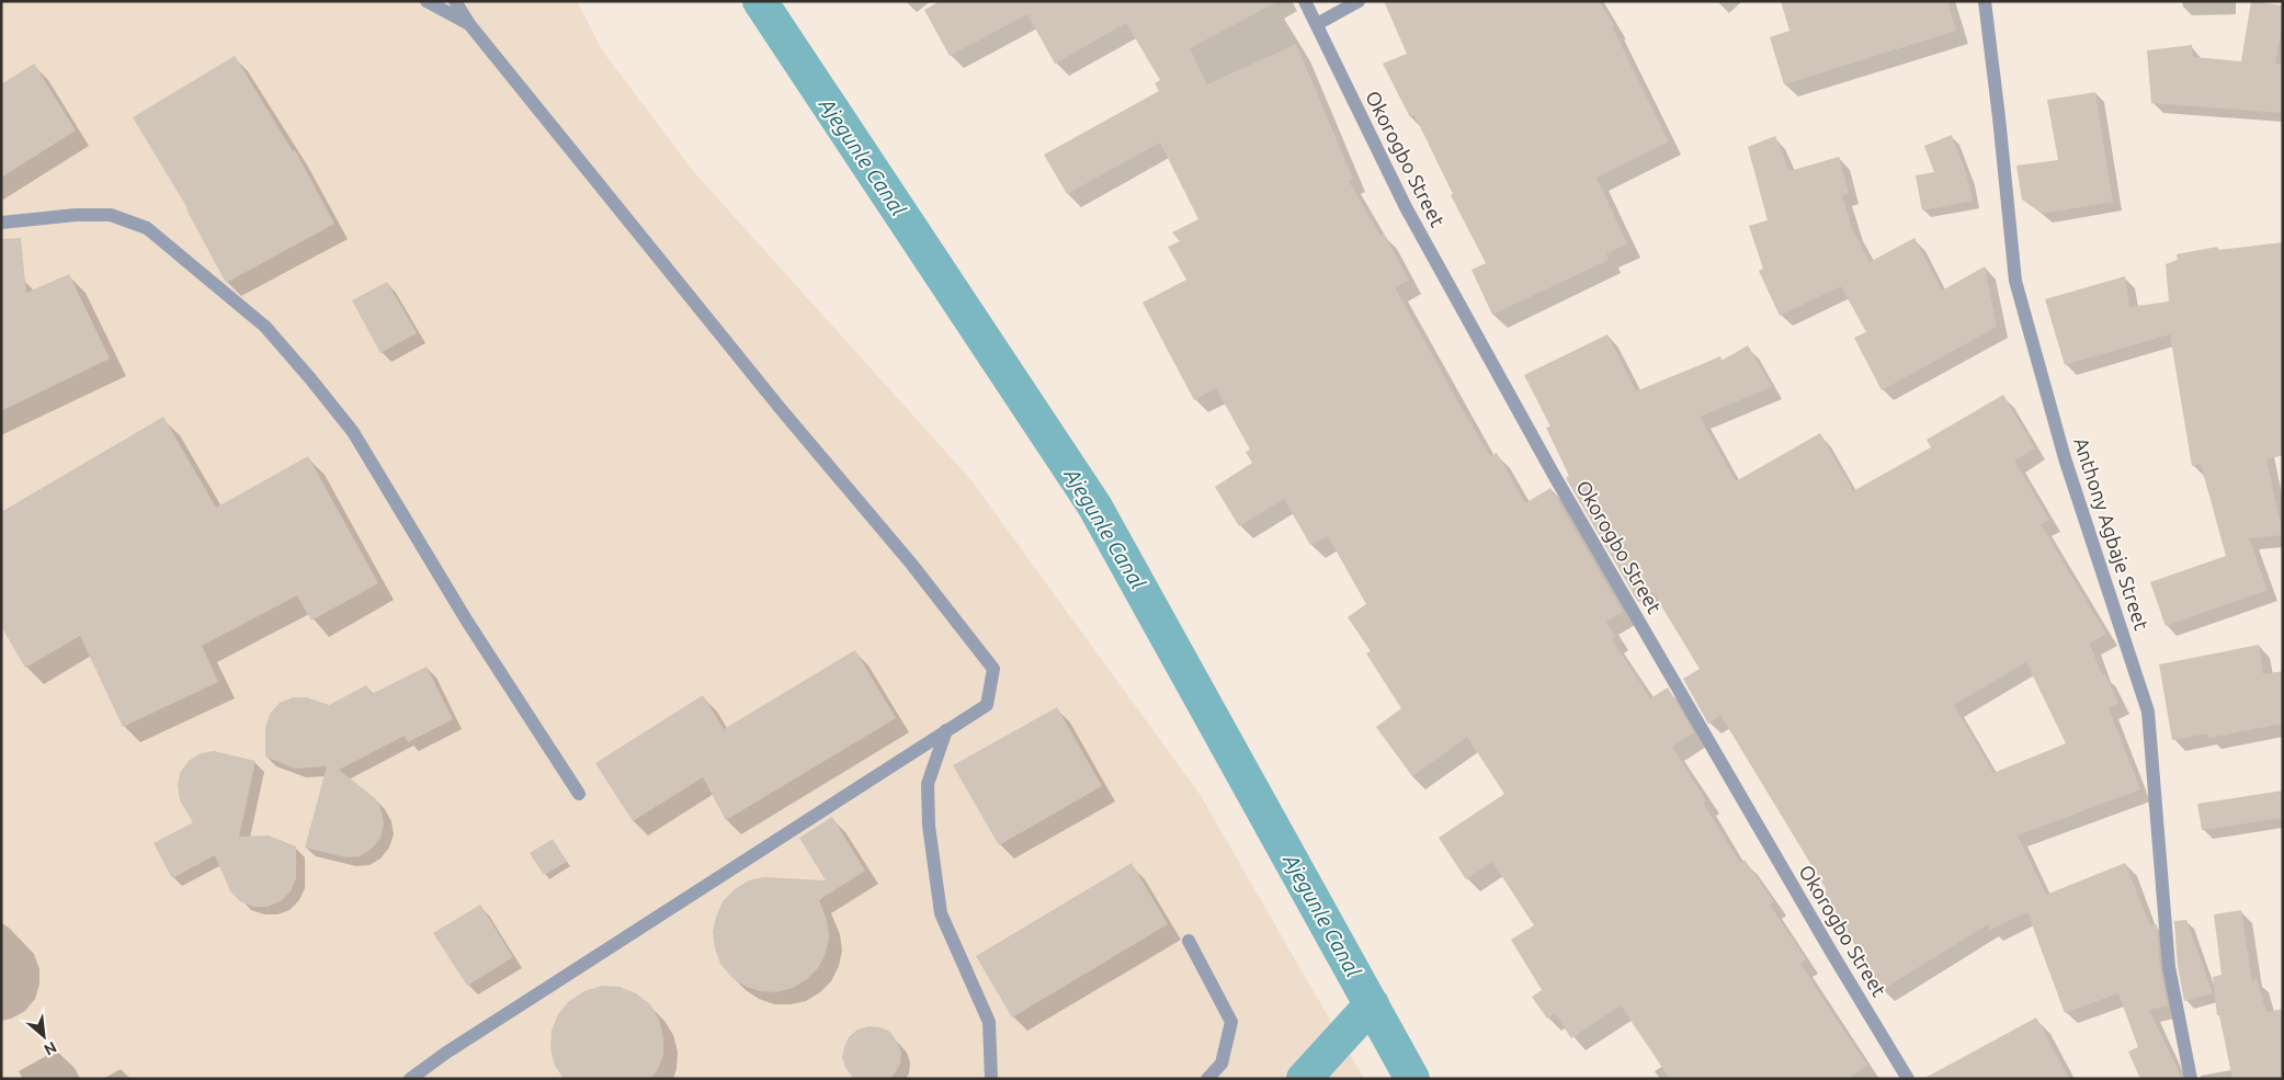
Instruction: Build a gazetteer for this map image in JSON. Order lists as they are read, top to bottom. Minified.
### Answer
{"streets":{"street":["Okorogbo Street","Anthony Agbaje Street"]},"water":["Ajegunle Canal"],"north":"bottom right"}
